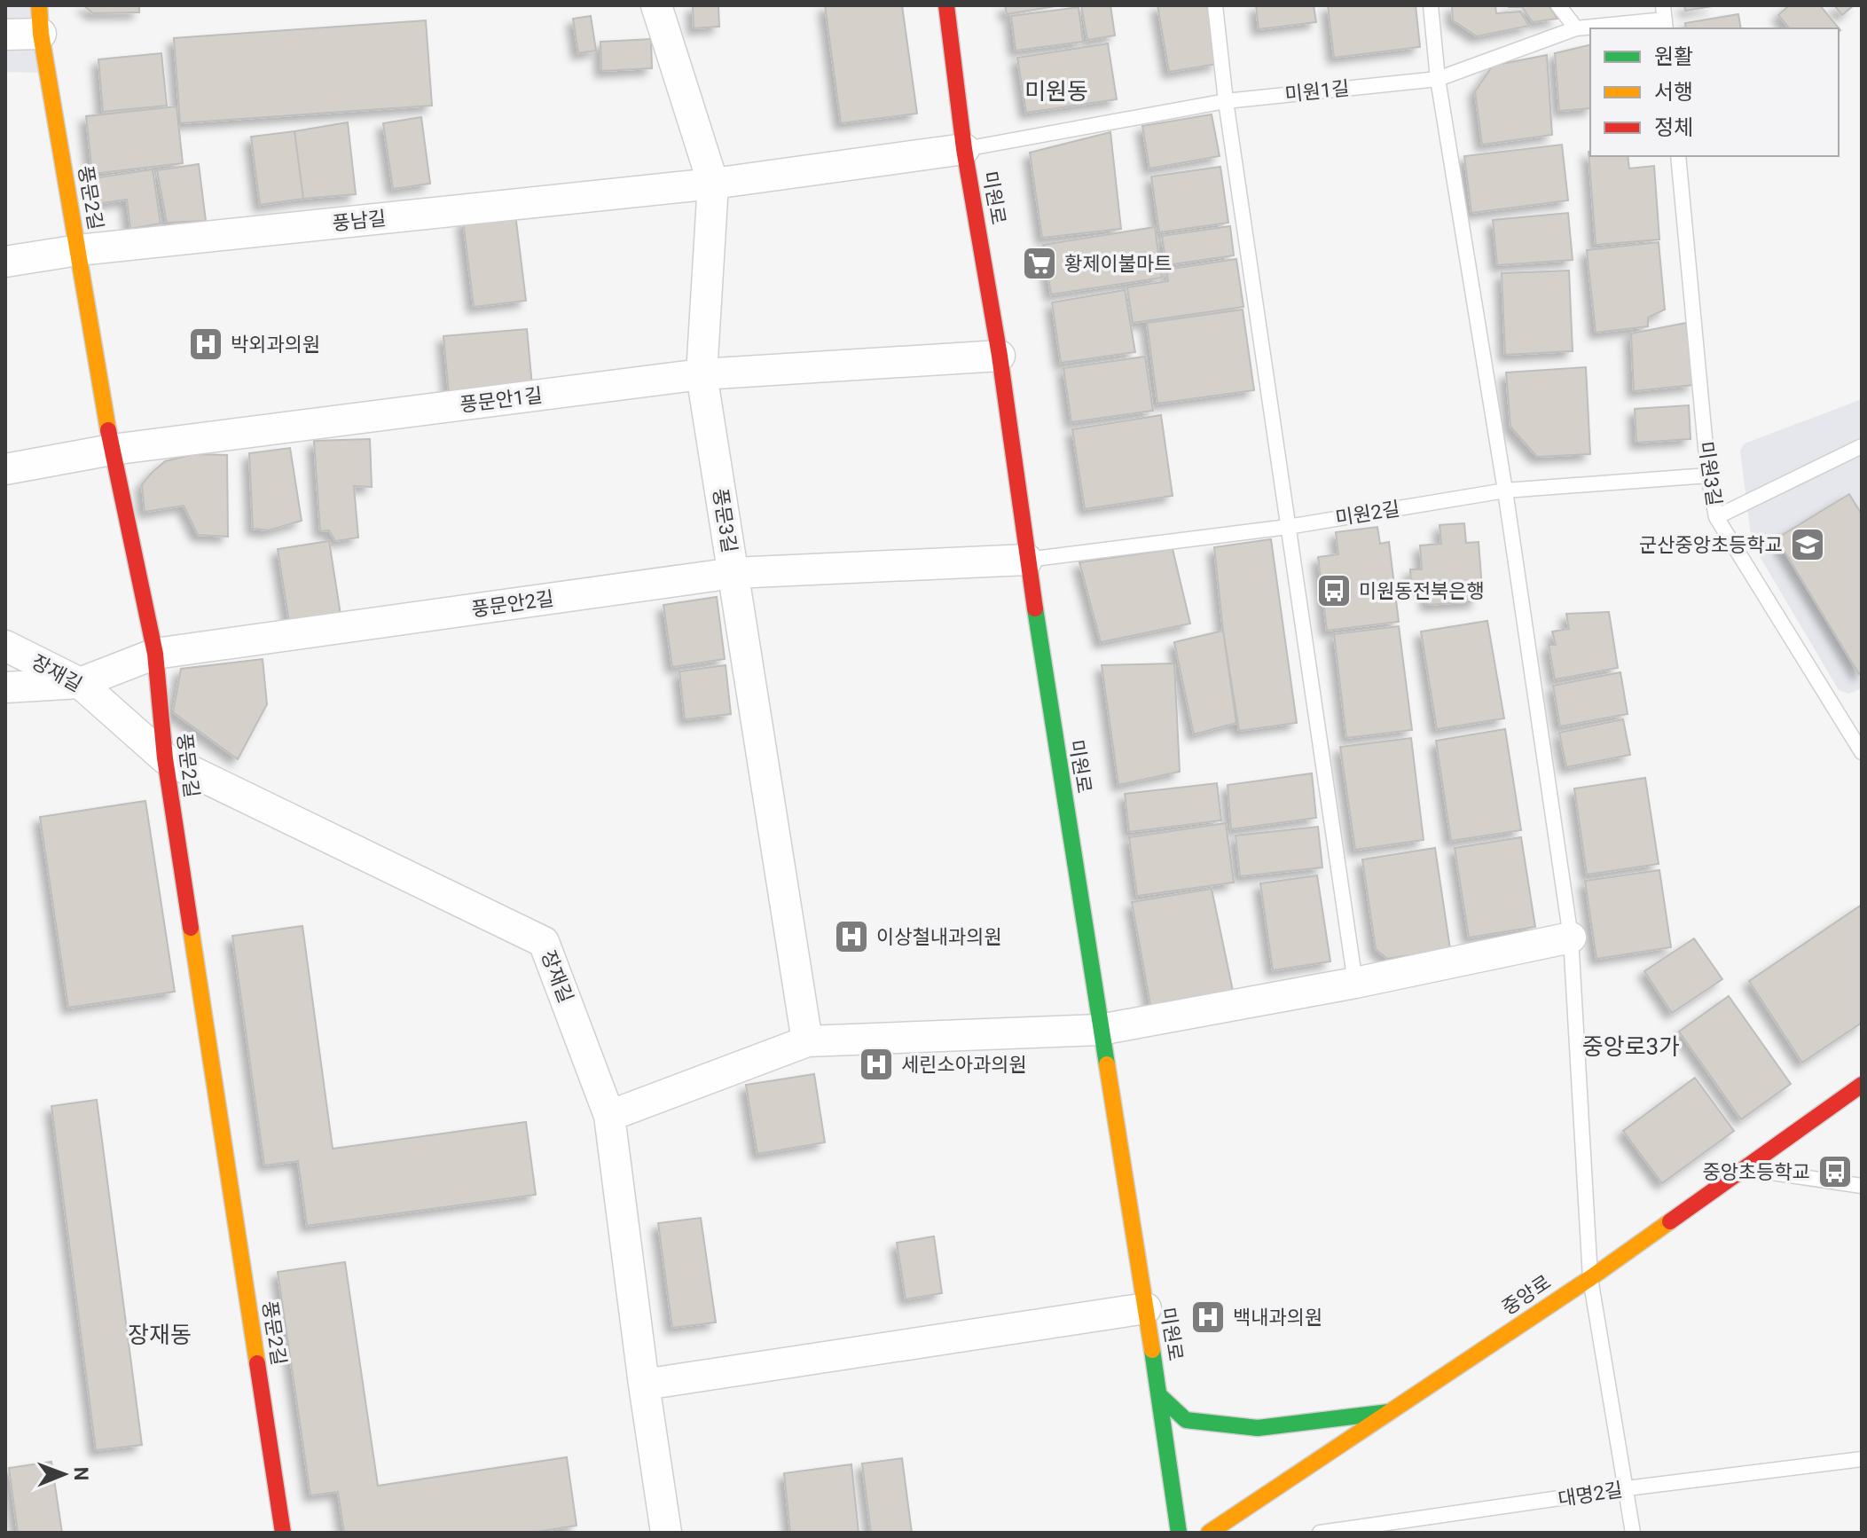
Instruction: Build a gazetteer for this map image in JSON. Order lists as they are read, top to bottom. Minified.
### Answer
{"streets":{"street":["풍문2길","미원로","풍남길","풍문안1길","풍문3길","풍문안2길","장재길","중앙로"],"lane":["미원1길","미원3길","미원2길","대명2길"]},"crossings":[["미원1길","미원로"],["미원1길","풍남길"],["풍문2길","풍남길"],["풍문2길","풍문안1길"],["풍문2길","풍문안2길"],["풍문2길","장재길"],["미원로","풍남길"],["미원로","풍문안1길"],["미원로","미원2길"],["미원로","풍문안2길"],["풍남길","풍문3길"],["풍문안1길","풍문3길"],["미원3길","미원2길"],["미원2길","풍문안2길"],["풍문3길","풍문안2길"],["풍문안2길","장재길"]],"districts":["미원동","중앙로3가","장재동"],"places":{"supermarket":["황제이불마트"],"hospital":["박외과의원","이상철내과의원","세린소아과의원","백내과의원"],"school or university":["군산중앙초등학교"],"bus stop":["미원동전북은행","중앙초등학교"]},"legend":["원활","서행","정체"],"north":"right"}
